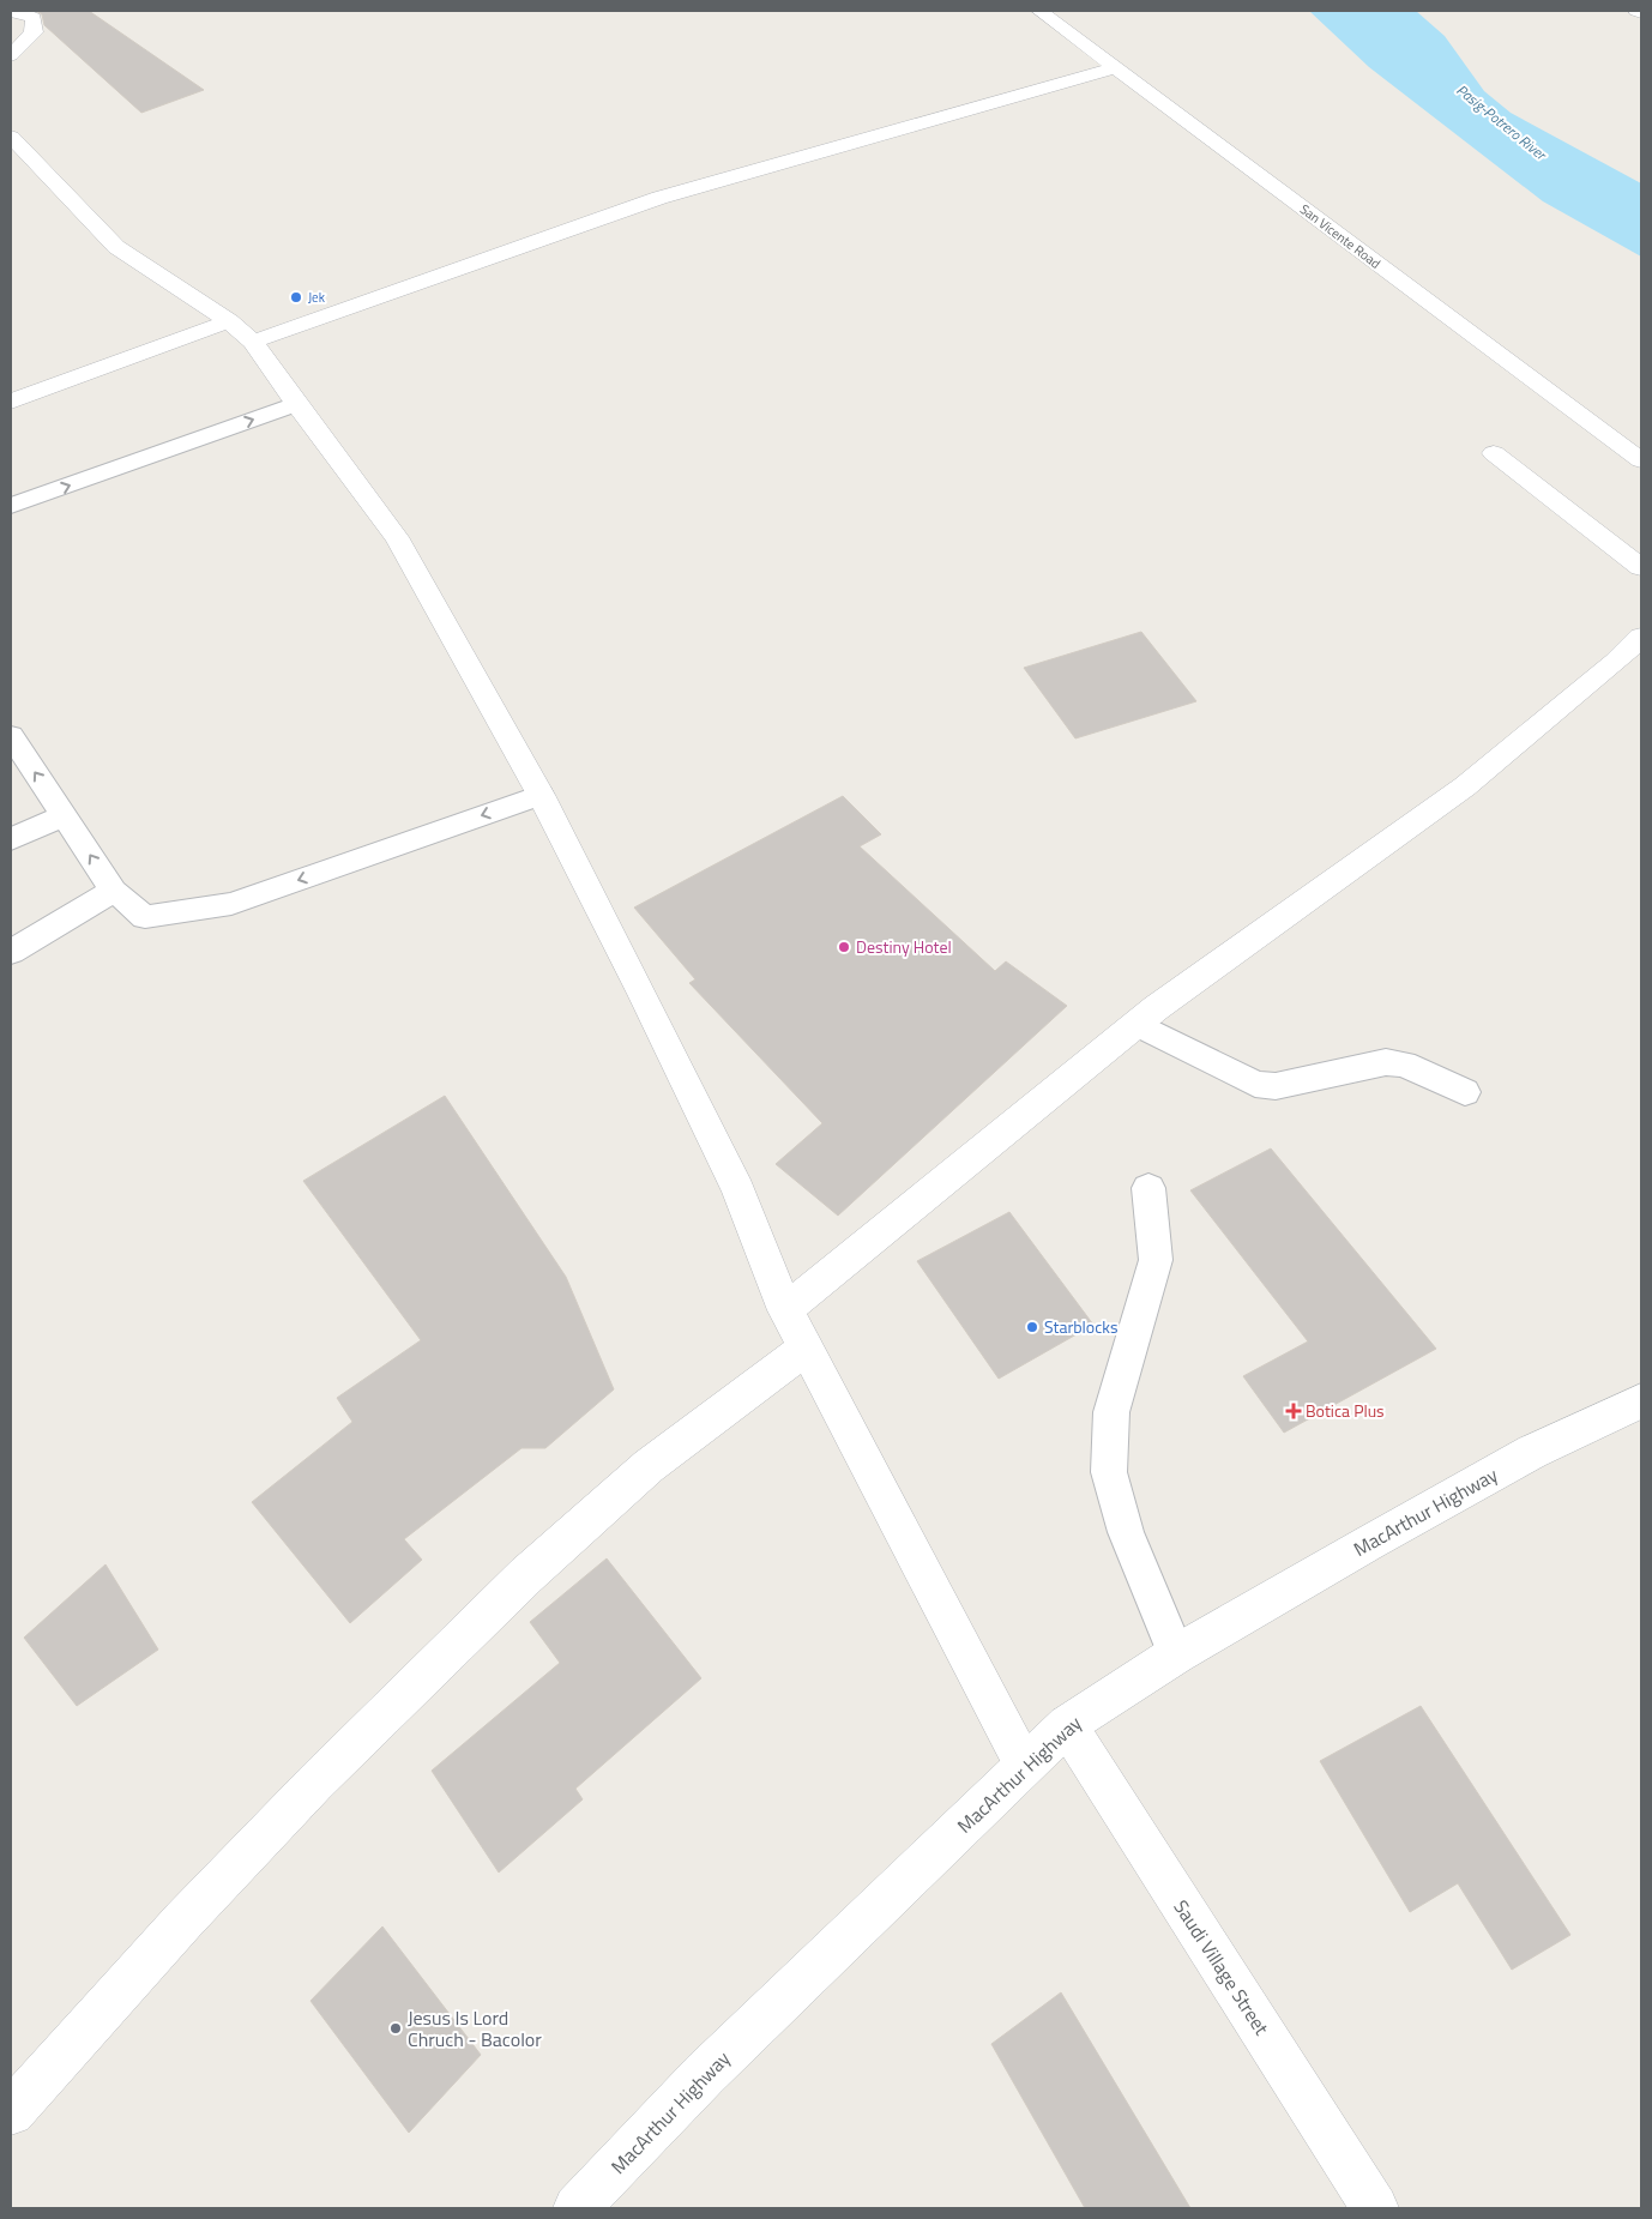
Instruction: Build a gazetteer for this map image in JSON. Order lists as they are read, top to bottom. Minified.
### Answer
{"streets":{"street":["San Vicente Road","MacArthur Highway","Saudi Village Street"]},"crossings":[["MacArthur Highway","Saudi Village Street"]],"water":["Pasig-Potrero River"],"places":{"other":["Jek","Destiny Hotel","Starblocks","Jesus Is Lord Chruch - Bacolor"],"health":["Botica Plus"]}}
